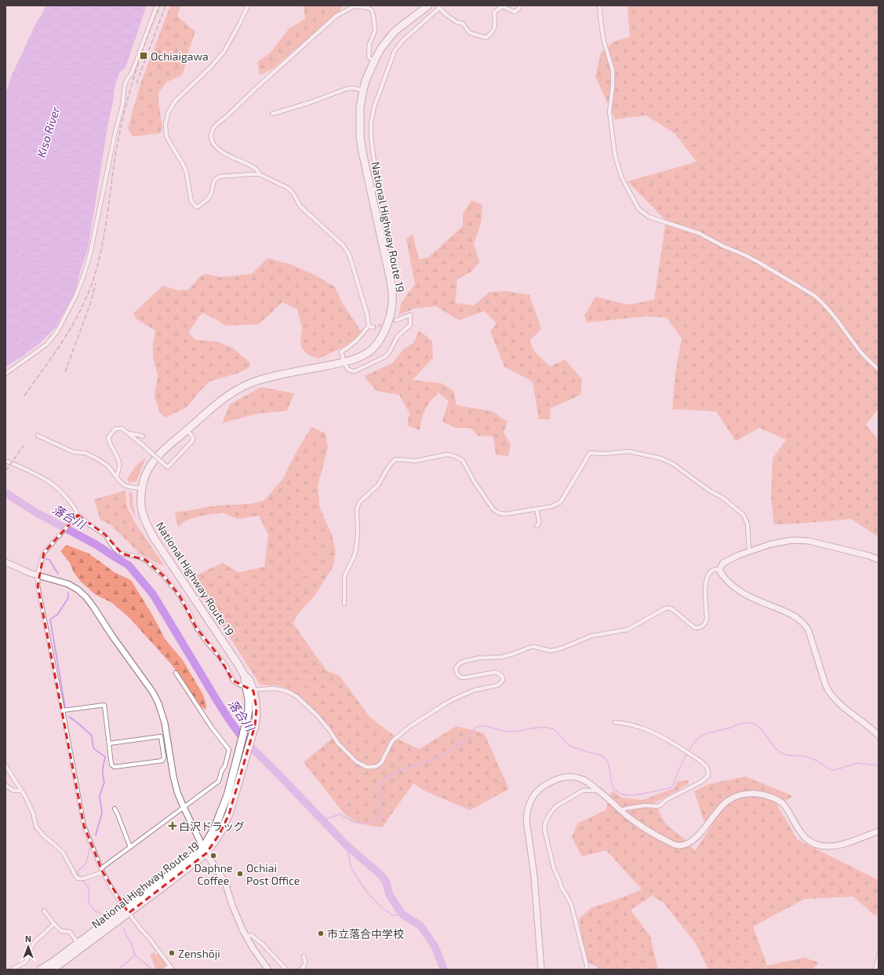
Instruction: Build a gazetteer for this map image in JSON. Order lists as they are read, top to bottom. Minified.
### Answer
{"streets":{"highway":["National Highway Route 19"]},"water":["Kiso River","落合川"],"places":{"transit":["Ochiaigawa"],"health":["白沢ドラッグ"],"other":["Daphne Coffee","Ochiai Post Office","市立落合中学校","Zenshōji"]},"north":"top"}
